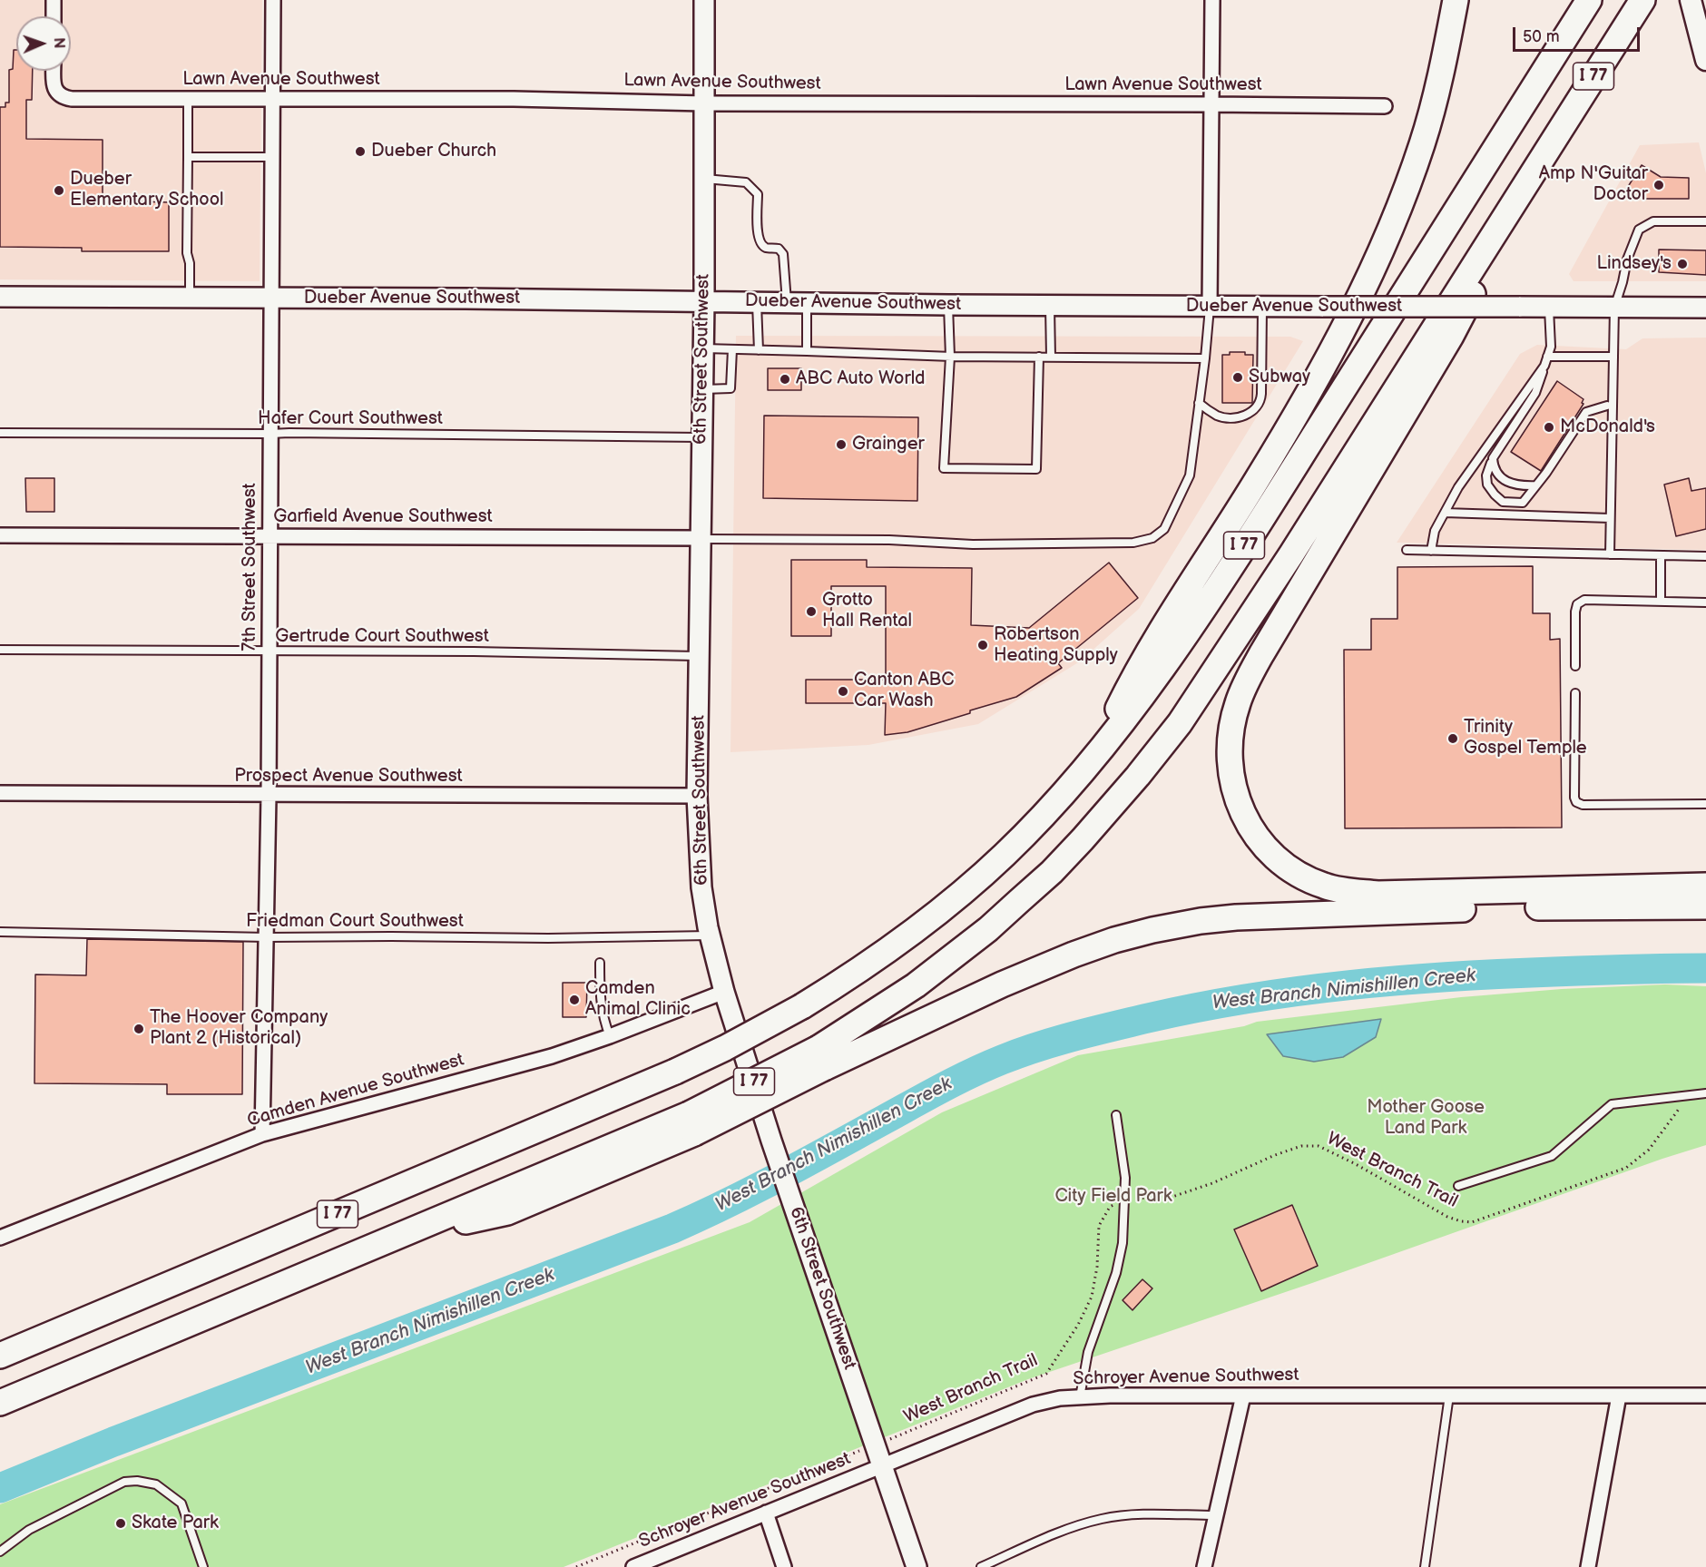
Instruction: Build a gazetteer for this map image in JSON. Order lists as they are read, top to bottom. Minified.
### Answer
{"streets":{"highway":["I 77"],"street":["Lawn Avenue Southwest","Dueber Avenue Southwest","6th Street Southwest","Garfield Avenue Southwest","7th Street Southwest","Prospect Avenue Southwest","Camden Avenue Southwest","Schroyer Avenue Southwest"],"lane":["Hafer Court Southwest","Gertrude Court Southwest","Friedman Court Southwest"],"path":["West Branch Trail"]},"crossings":[["Lawn Avenue Southwest","6th Street Southwest"],["Lawn Avenue Southwest","7th Street Southwest"],["Dueber Avenue Southwest","6th Street Southwest"],["Dueber Avenue Southwest","7th Street Southwest"],["6th Street Southwest","Hafer Court Southwest"],["6th Street Southwest","Garfield Avenue Southwest"],["6th Street Southwest","Gertrude Court Southwest"],["6th Street Southwest","Prospect Avenue Southwest"],["6th Street Southwest","Friedman Court Southwest"],["6th Street Southwest","Camden Avenue Southwest"],["6th Street Southwest","Schroyer Avenue Southwest"],["Hafer Court Southwest","7th Street Southwest"],["Garfield Avenue Southwest","7th Street Southwest"],["7th Street Southwest","Gertrude Court Southwest"],["7th Street Southwest","Prospect Avenue Southwest"],["7th Street Southwest","Friedman Court Southwest"],["7th Street Southwest","Camden Avenue Southwest"]],"water":["West Branch Nimishillen Creek"],"parks":["Mother Goose Land Park","City Field Park"],"places":["Dueber Church","Amp N'Guitar Doctor","Dueber Elementary School","Lindsey's","Subway","ABC Auto World","McDonald's","Grainger","Grotto Hall Rental","Robertson Heating Supply","Canton ABC Car Wash","Trinity Gospel Temple","Camden Animal Clinic","The Hoover Company Plant 2 (Historical)","Skate Park"],"scale_bar":"50 m","north":"right"}
